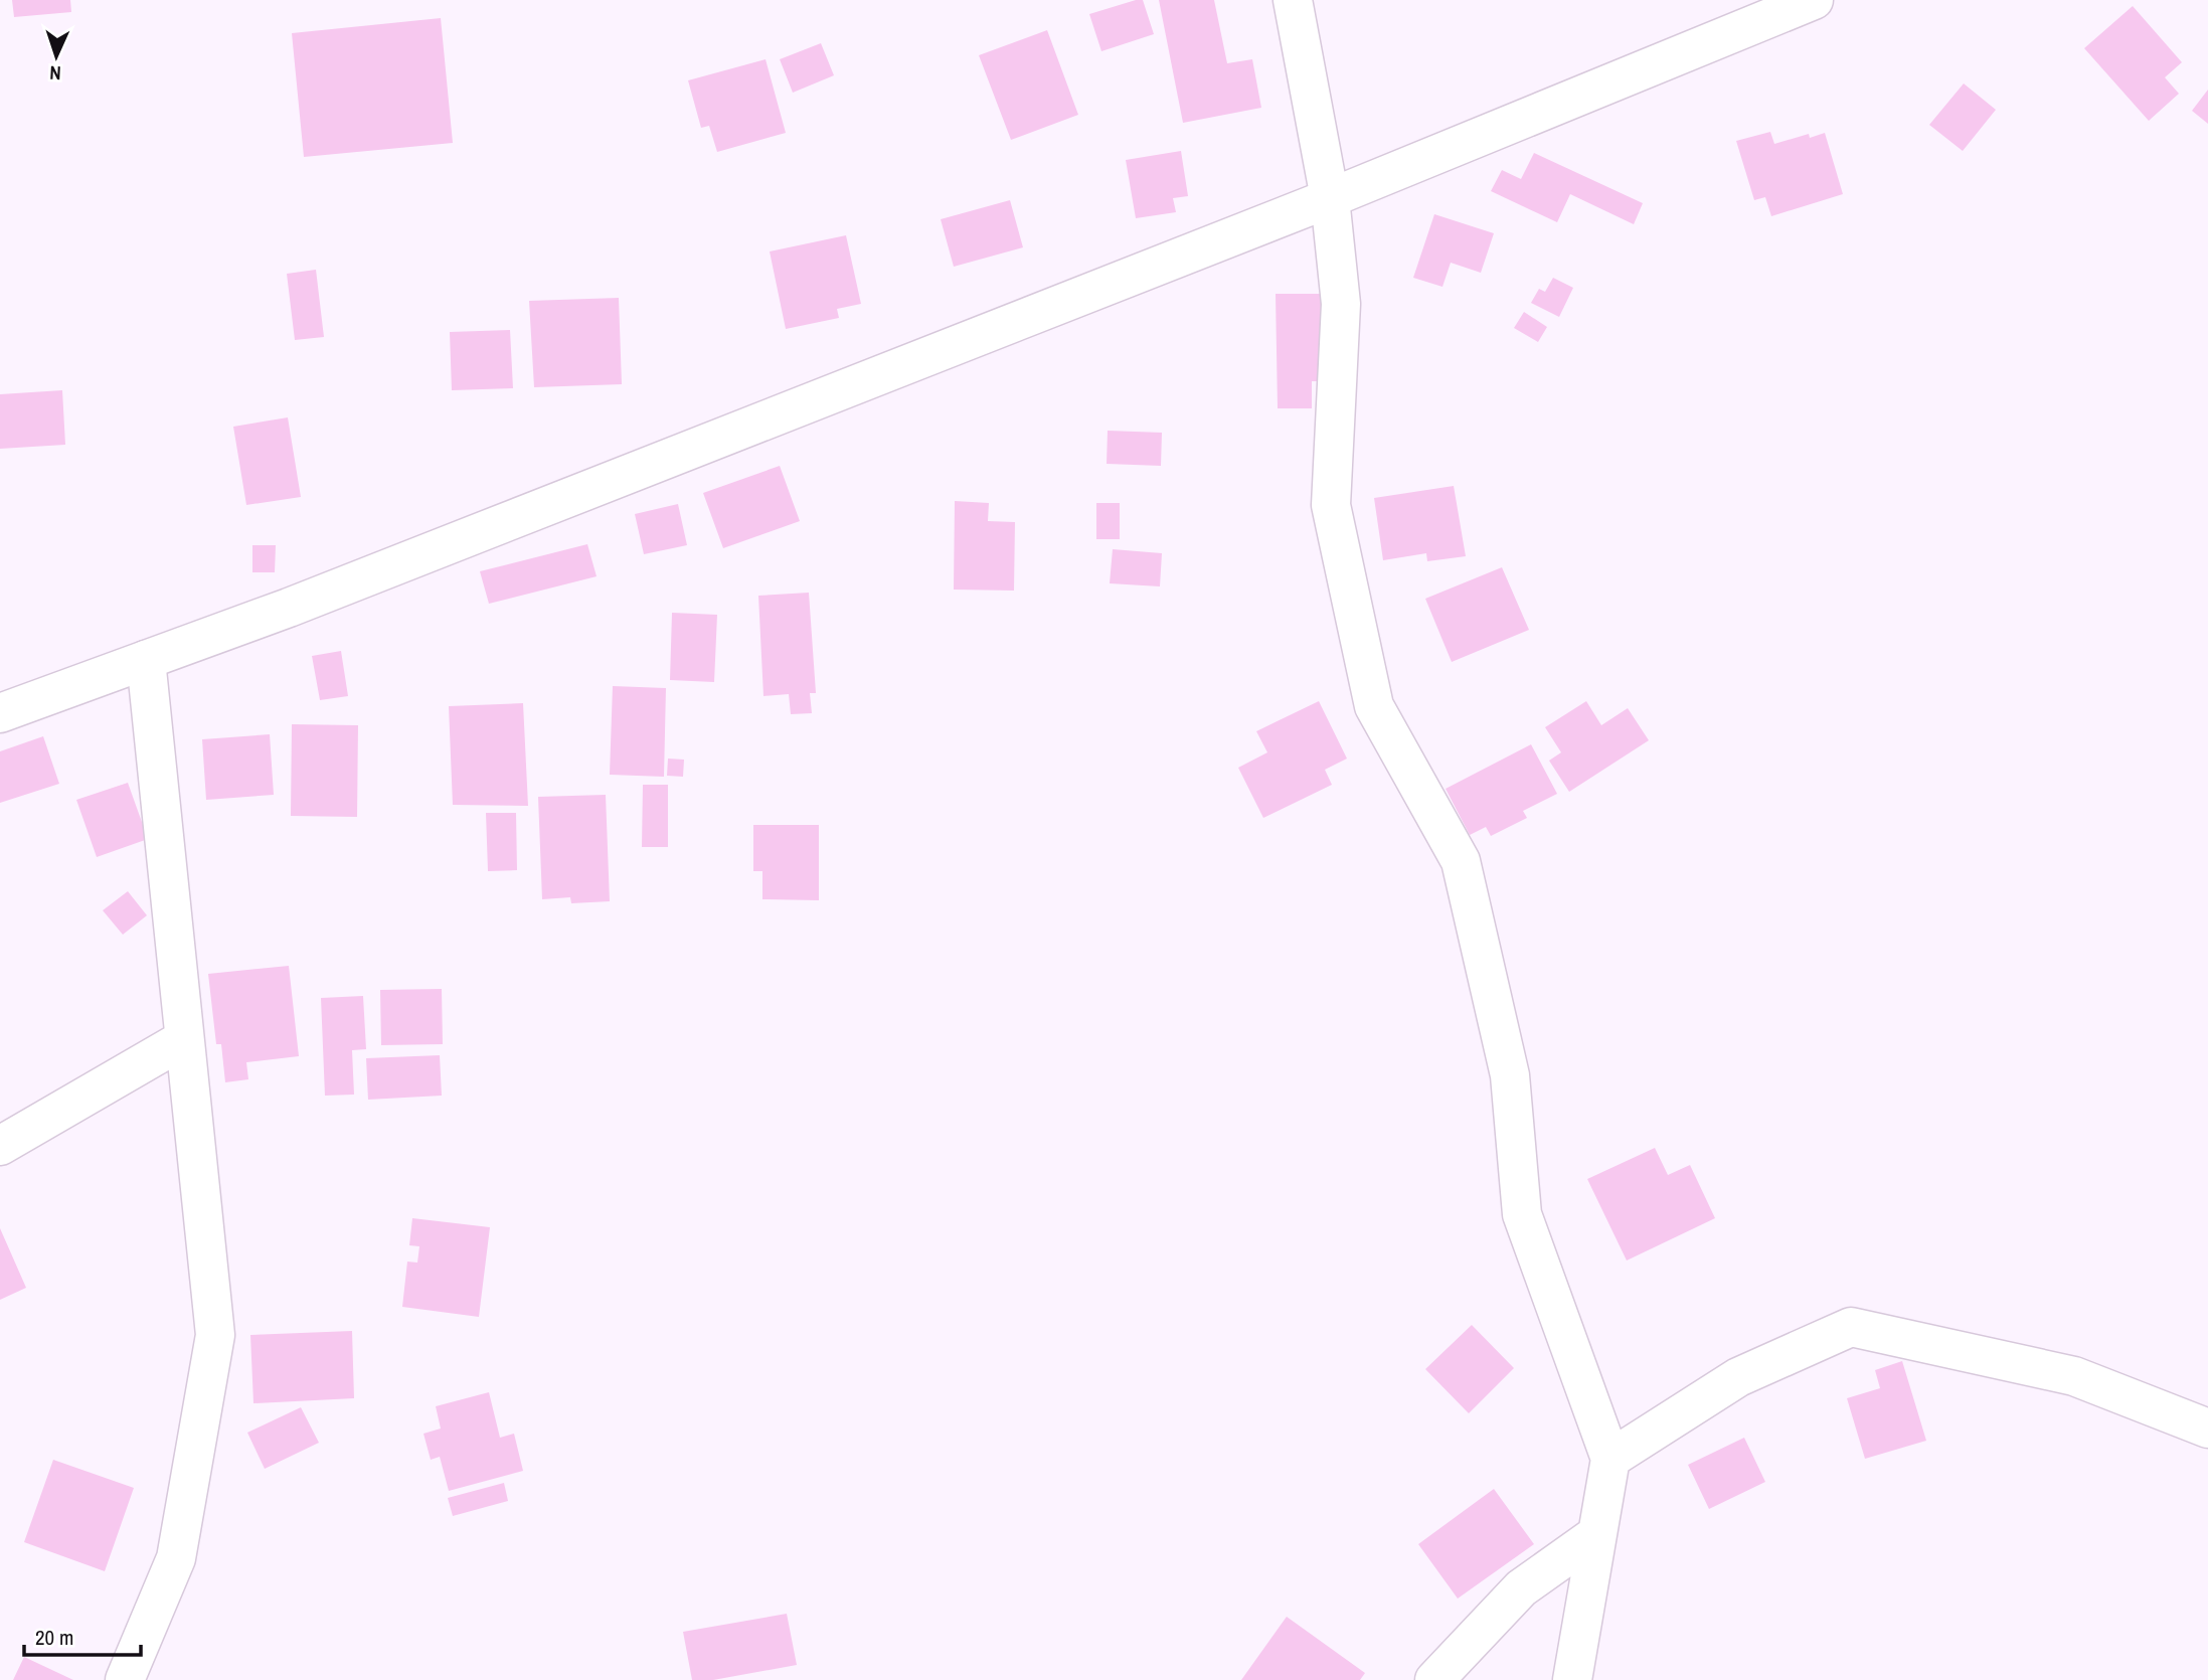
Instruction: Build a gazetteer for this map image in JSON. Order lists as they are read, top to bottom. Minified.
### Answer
{"scale_bar":"20 m","north":"bottom"}
